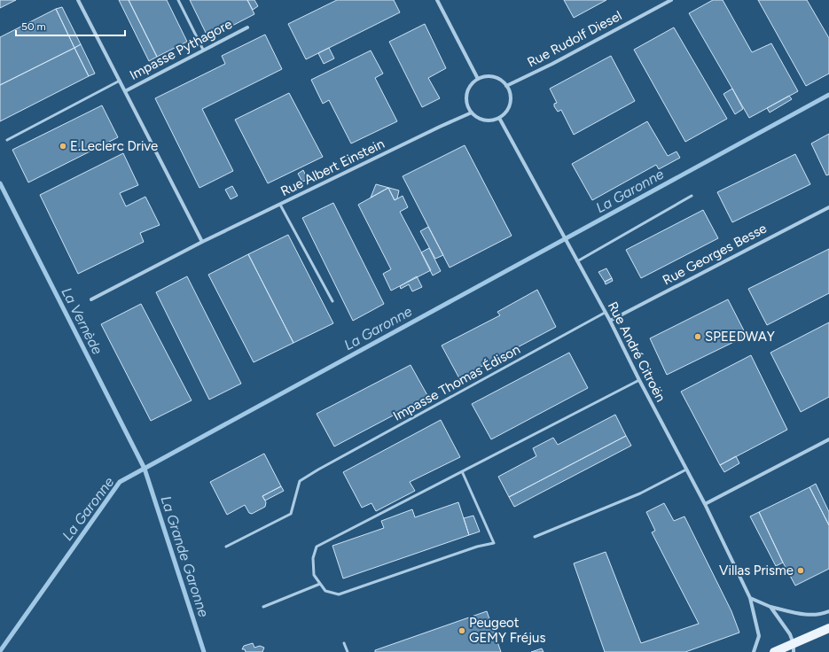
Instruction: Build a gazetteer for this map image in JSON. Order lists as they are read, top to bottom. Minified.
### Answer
{"streets":{"street":["Rue Rudolf Diesel","Impasse Pythagore","Rue Albert Einstein","Rue Georges Besse","Rue André Citroën"],"lane":["Impasse Thomas Édison"]},"crossings":[["Rue Rudolf Diesel","Rue Albert Einstein"],["Rue Rudolf Diesel","Rue André Citroën"],["Rue Albert Einstein","Rue André Citroën"],["Rue Georges Besse","Rue André Citroën"],["Rue André Citroën","Impasse Thomas Édison"]],"water":["La Garonne","La Vernède","La Grande Garonne"],"places":["E.Leclerc Drive","SPEEDWAY","Villas Prisme","Peugeot GEMY Fréjus"],"scale_bar":"50 m"}
